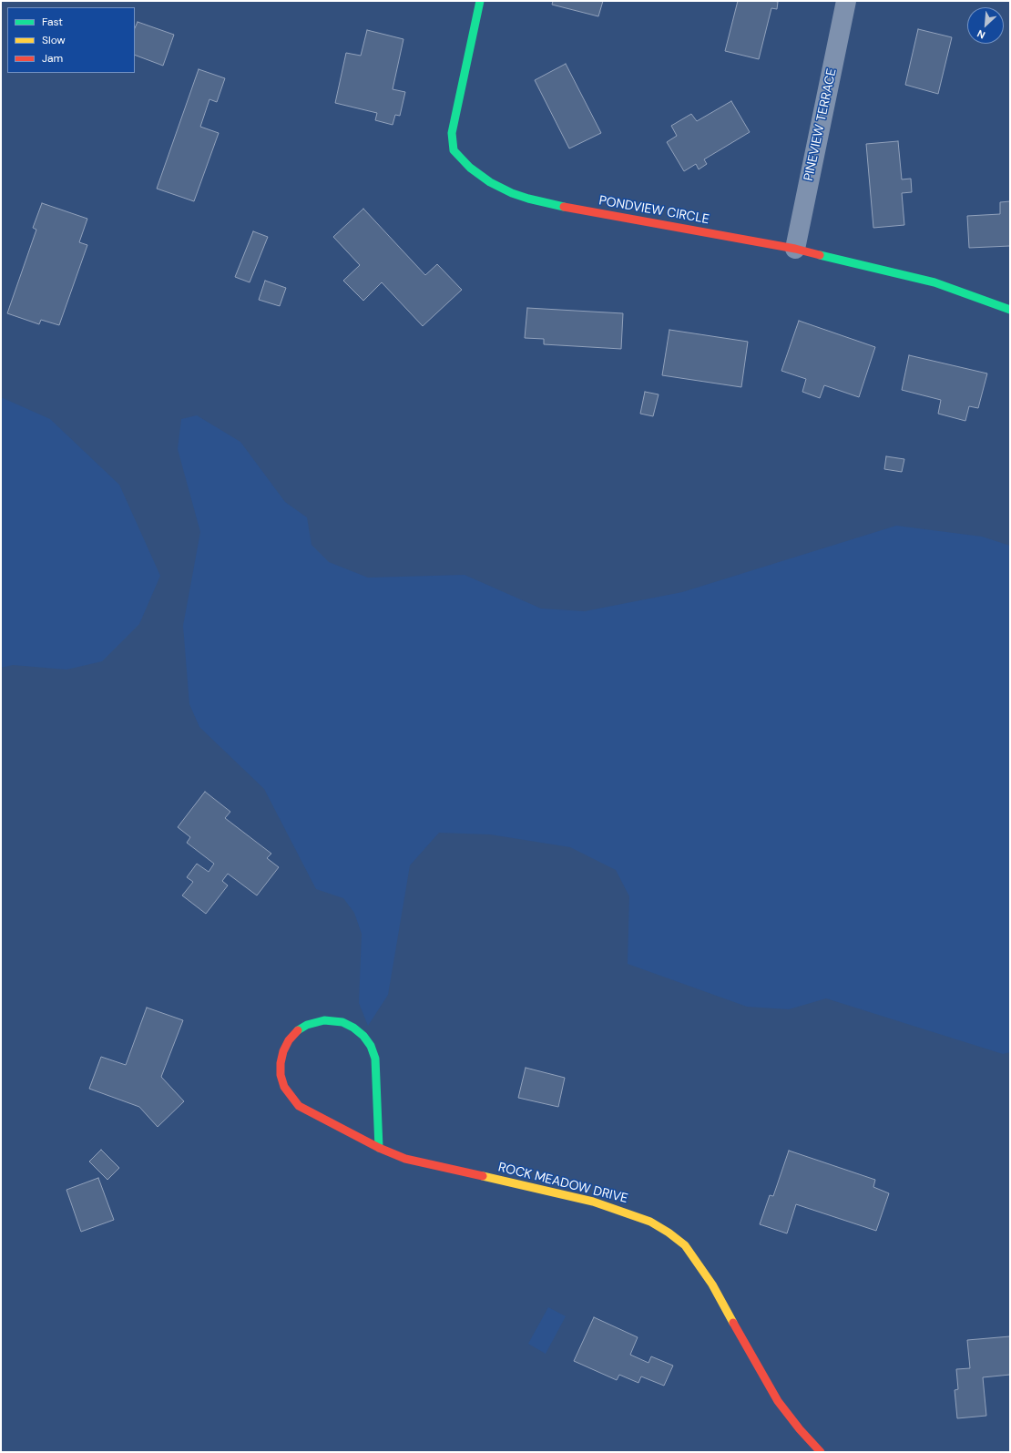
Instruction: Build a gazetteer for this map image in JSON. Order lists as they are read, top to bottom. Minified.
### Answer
{"streets":{"street":["PINEVIEW TERRACE","PONDVIEW CIRCLE","ROCK MEADOW DRIVE"]},"crossings":[["PINEVIEW TERRACE","PONDVIEW CIRCLE"]],"legend":["Fast","Slow","Jam"],"north":"bottom left"}
